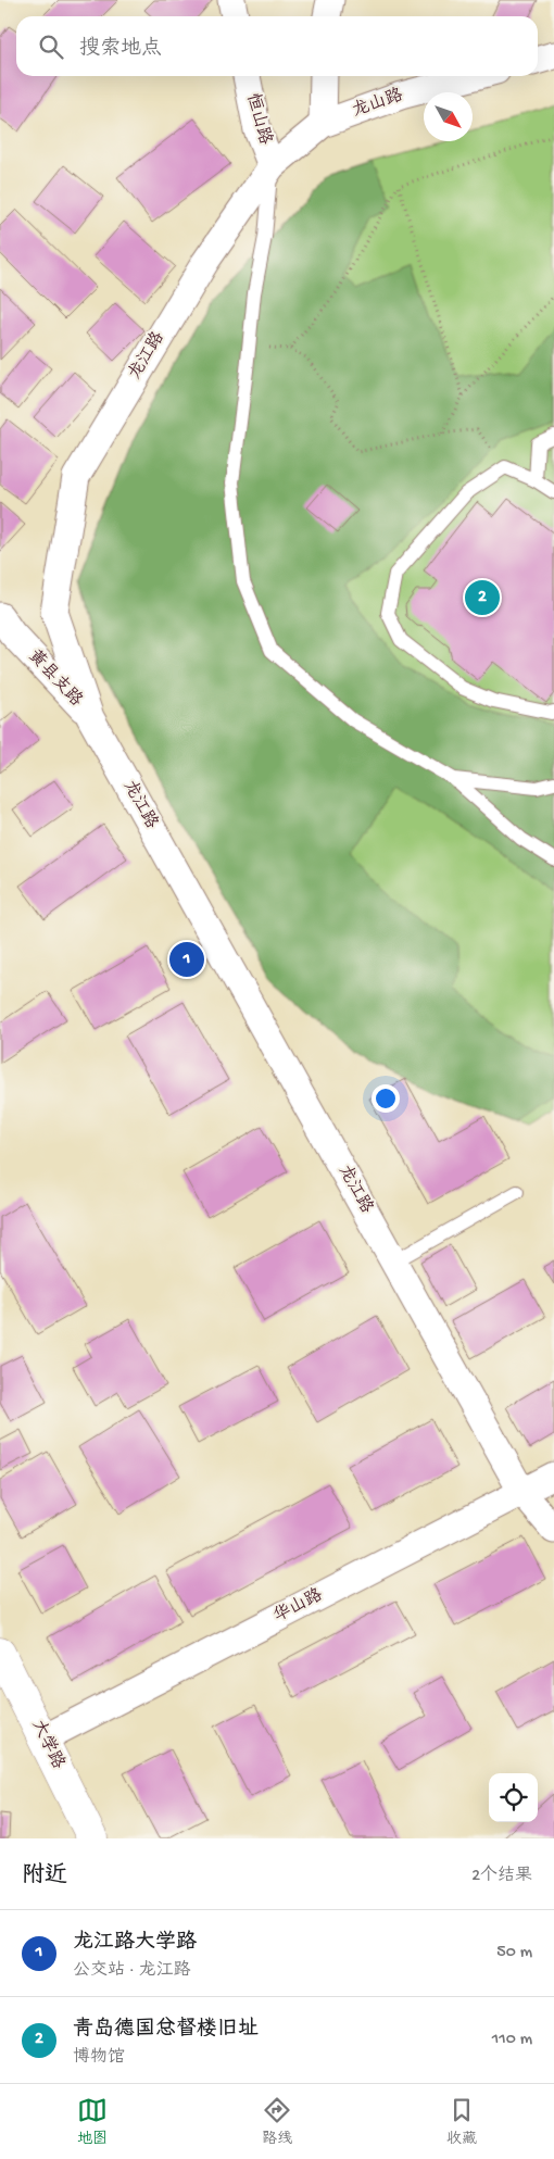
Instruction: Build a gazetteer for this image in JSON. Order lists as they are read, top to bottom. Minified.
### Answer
{"streets":{"main road":["大学路"],"street":["龙山路","恒山路","龙江路","黄县支路","华山路"]},"crossings":[["龙山路","龙江路"],["恒山路","龙江路"],["龙江路","黄县支路"],["龙江路","华山路"],["华山路","大学路"]],"north":"bottom right","page":{"search":"搜索地点","pins":["2","1"],"heading":["附近","2个结果"],"list":[{"mark":"1","name":"龙江路大学路","note":"公交站 · 龙江路","value":"50 m"},{"mark":"2","name":"青岛德国总督楼旧址","note":"博物馆","value":"110 m"}],"nav":["地图","路线","收藏"]}}
